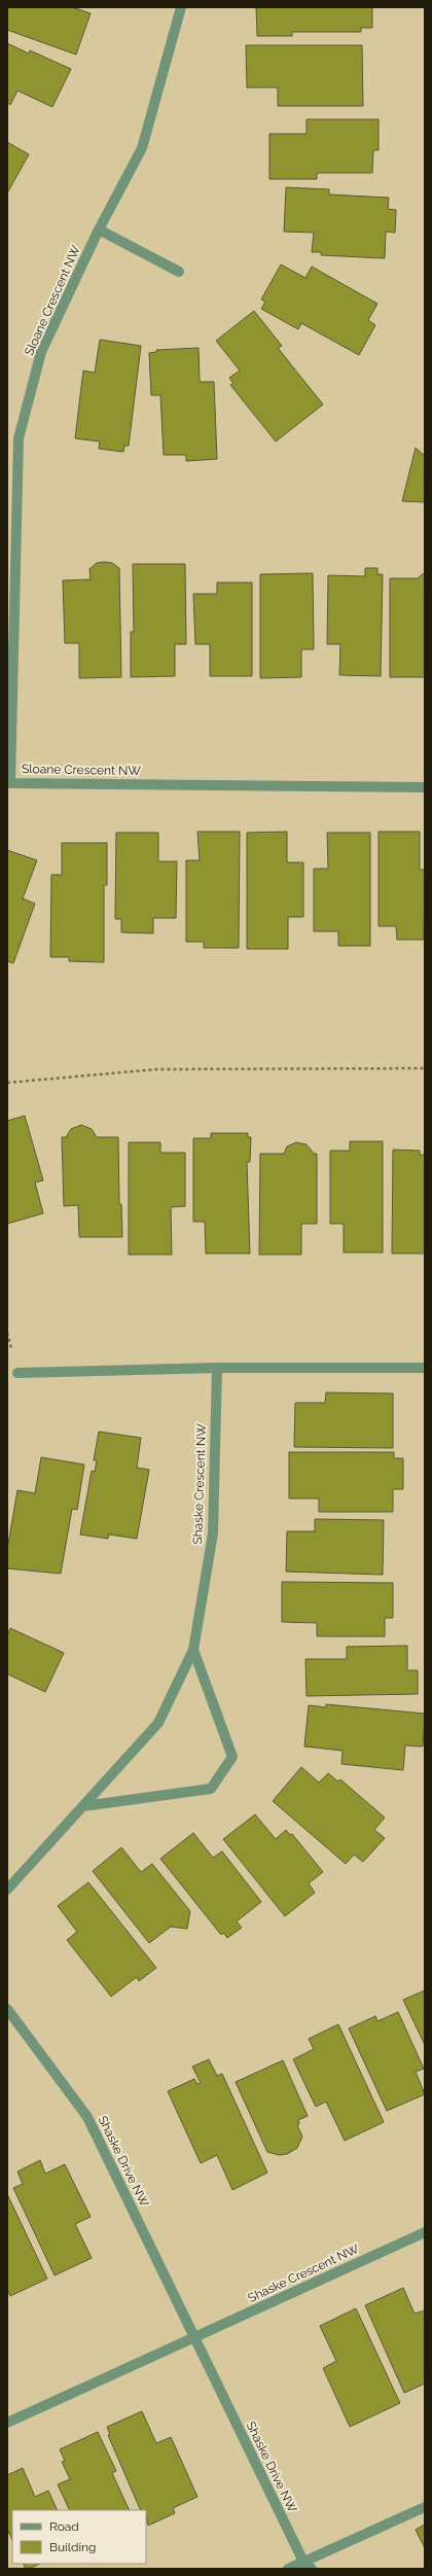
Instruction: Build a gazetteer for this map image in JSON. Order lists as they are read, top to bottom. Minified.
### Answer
{"streets":{"street":["Sloane Crescent NW","Shaske Crescent NW","Shaske Drive NW"]},"crossings":[["Shaske Crescent NW","Shaske Drive NW"]],"legend":["Road","Building"]}
